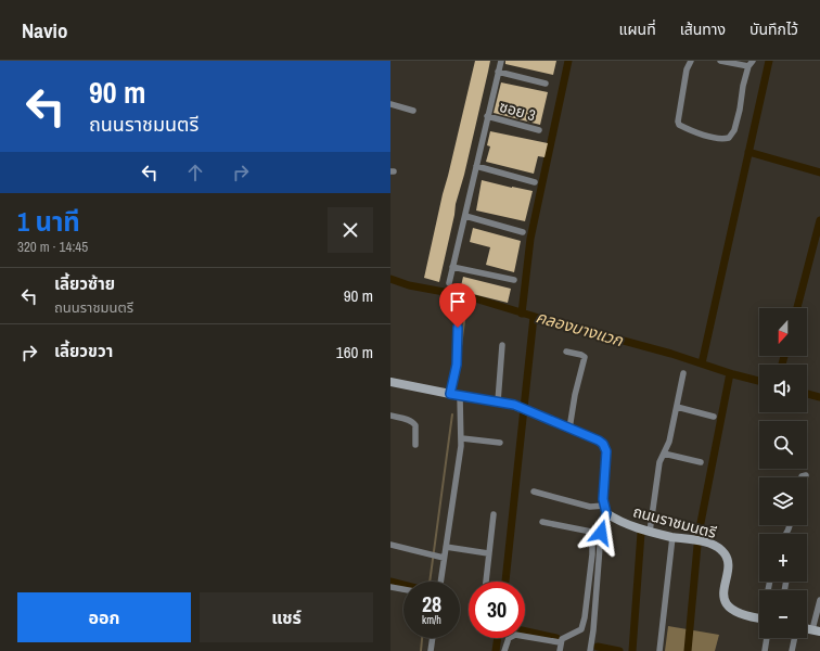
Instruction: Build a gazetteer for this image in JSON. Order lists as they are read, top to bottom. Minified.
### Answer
{"streets":{"street":["ซอย 3","ถนนราชมนตรี"]},"water":["คลองบางแวก"],"north":"bottom","page":{"header":"Navio","nav":["แผนที่","เส้นทาง","บันทึกไว้"],"turn":["90 m","ถนนราชมนตรี"],"heading":["1 นาที","320 m · 14:45"],"list":[{"name":"เลี้ยวซ้าย","note":"ถนนราชมนตรี","value":"90 m"},{"name":"เลี้ยวขวา","value":"160 m"}],"map_buttons":["+","−"],"speed":"28 km/h","limit":"30","buttons":["ออก","แชร์"]}}
